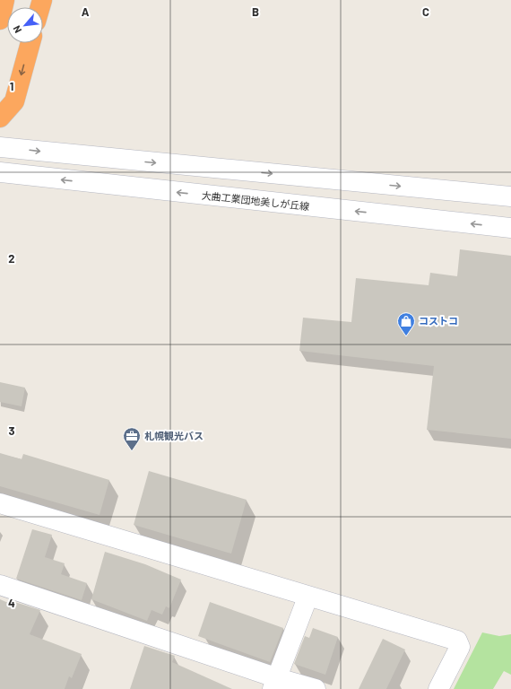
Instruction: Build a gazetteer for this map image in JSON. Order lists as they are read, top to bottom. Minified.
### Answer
{"streets":{"main road":["大曲工業団地美しが丘線"]},"places":{"shop":["コストコ"],"office":["札幌観光バス"]},"north":"bottom left","grid":{"columns":["A","B","C"],"rows":["1","2","3","4"]}}
